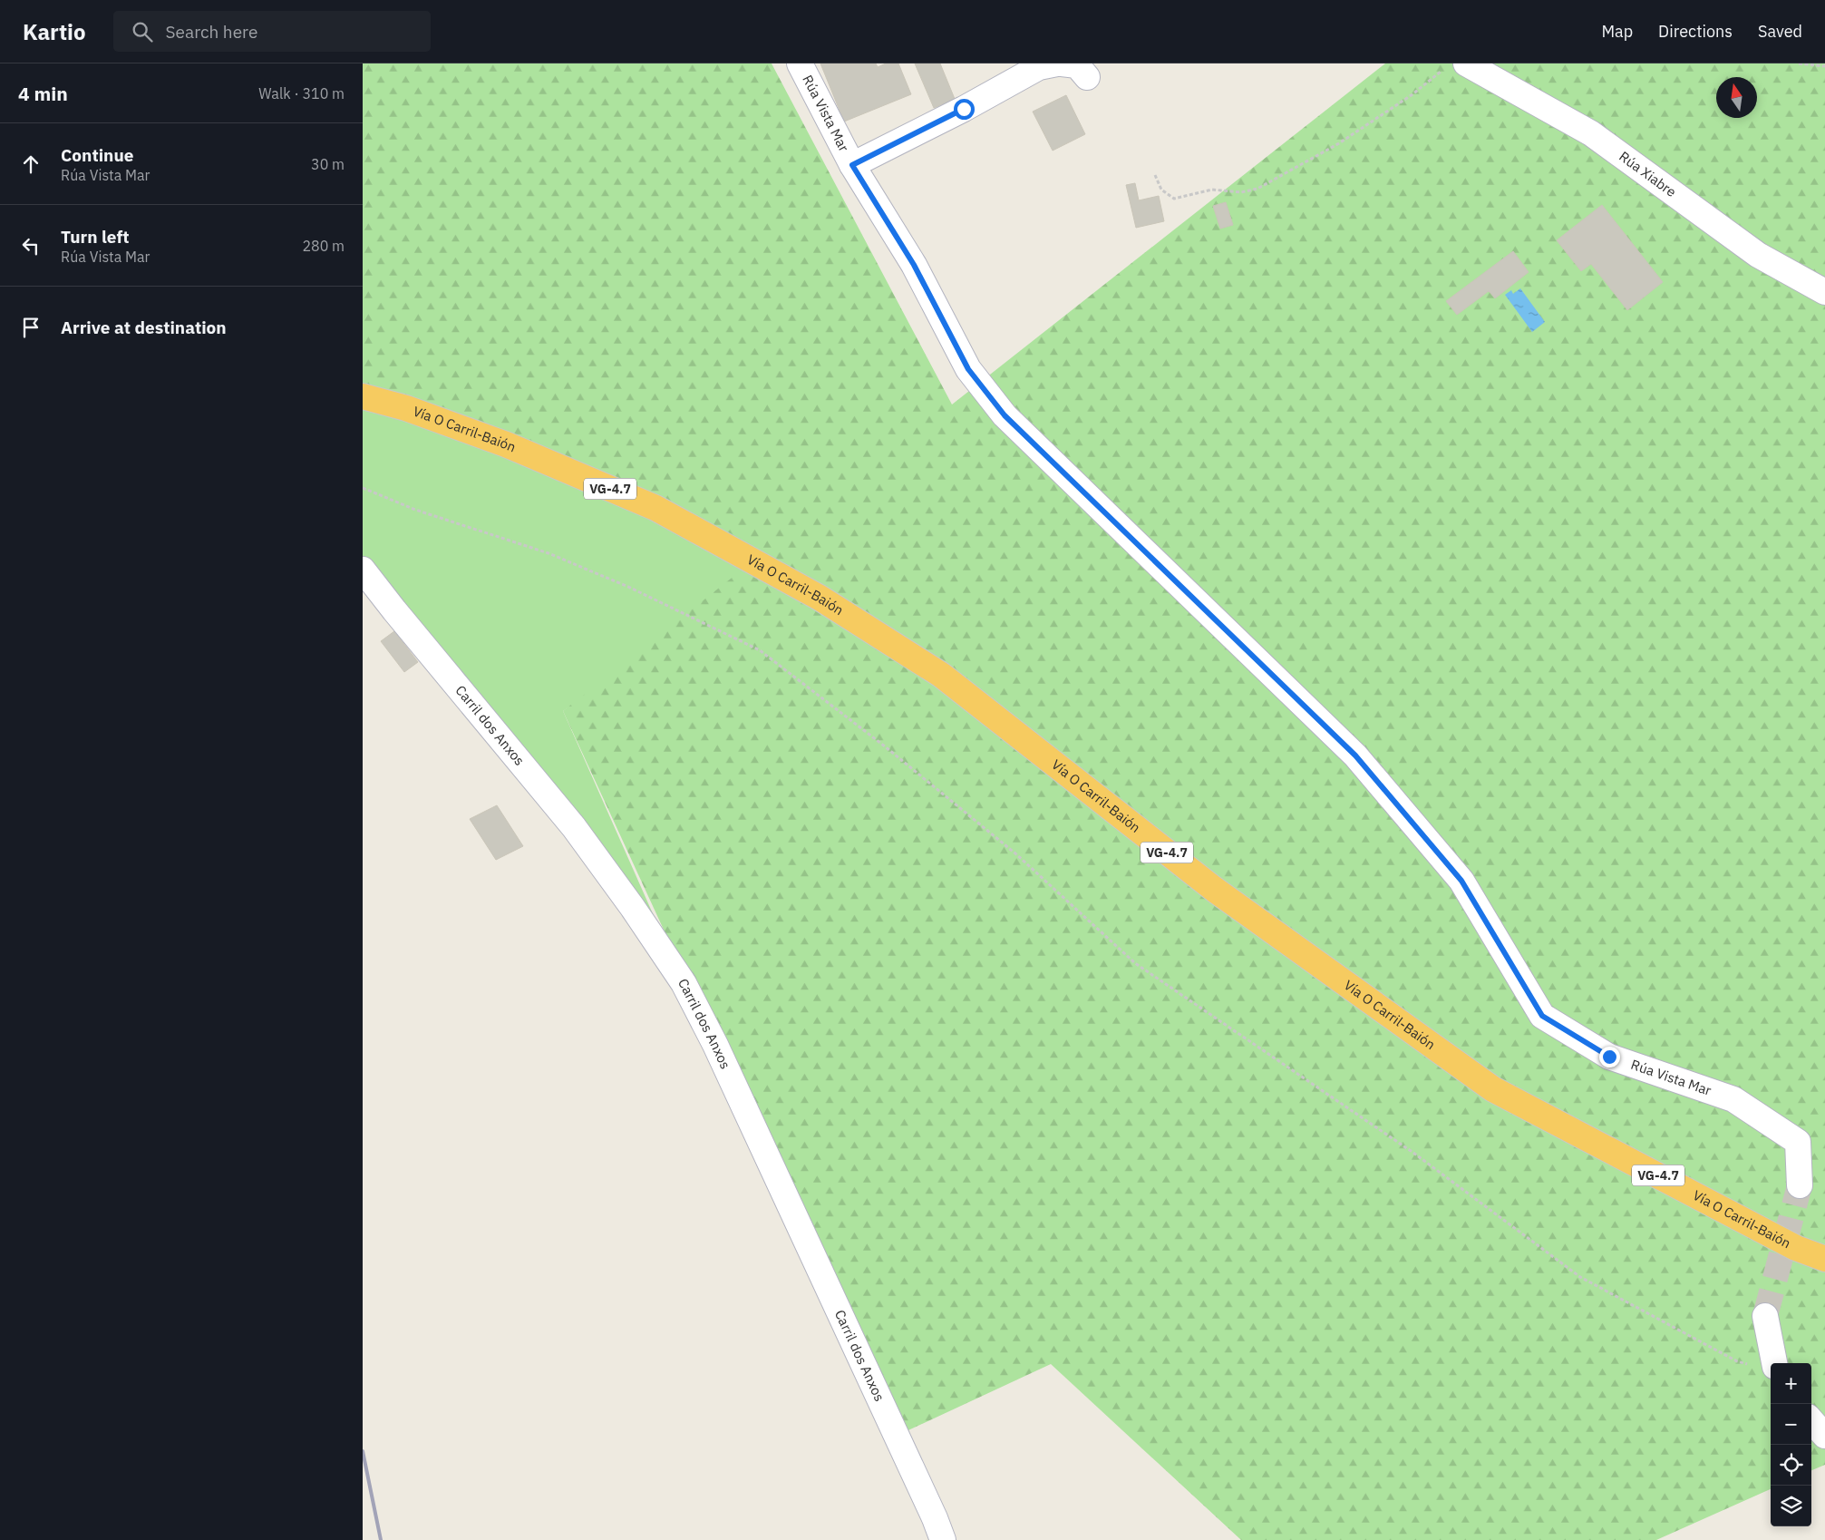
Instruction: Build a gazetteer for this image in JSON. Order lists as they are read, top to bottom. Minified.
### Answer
{"streets":{"highway":["Vía O Carril-Baión","VG-4.7"],"street":["Rúa Vista Mar","Rúa Xiabre","Carril dos Anxos"]},"north":"top","page":{"header":"Kartio","search":"Search here","nav":["Map","Directions","Saved"],"heading":["4 min","Walk · 310 m"],"list":[["Continue","Rúa Vista Mar","30 m"],["Turn left","Rúa Vista Mar","280 m"],"Arrive at destination"],"map_buttons":["+","−"]}}
